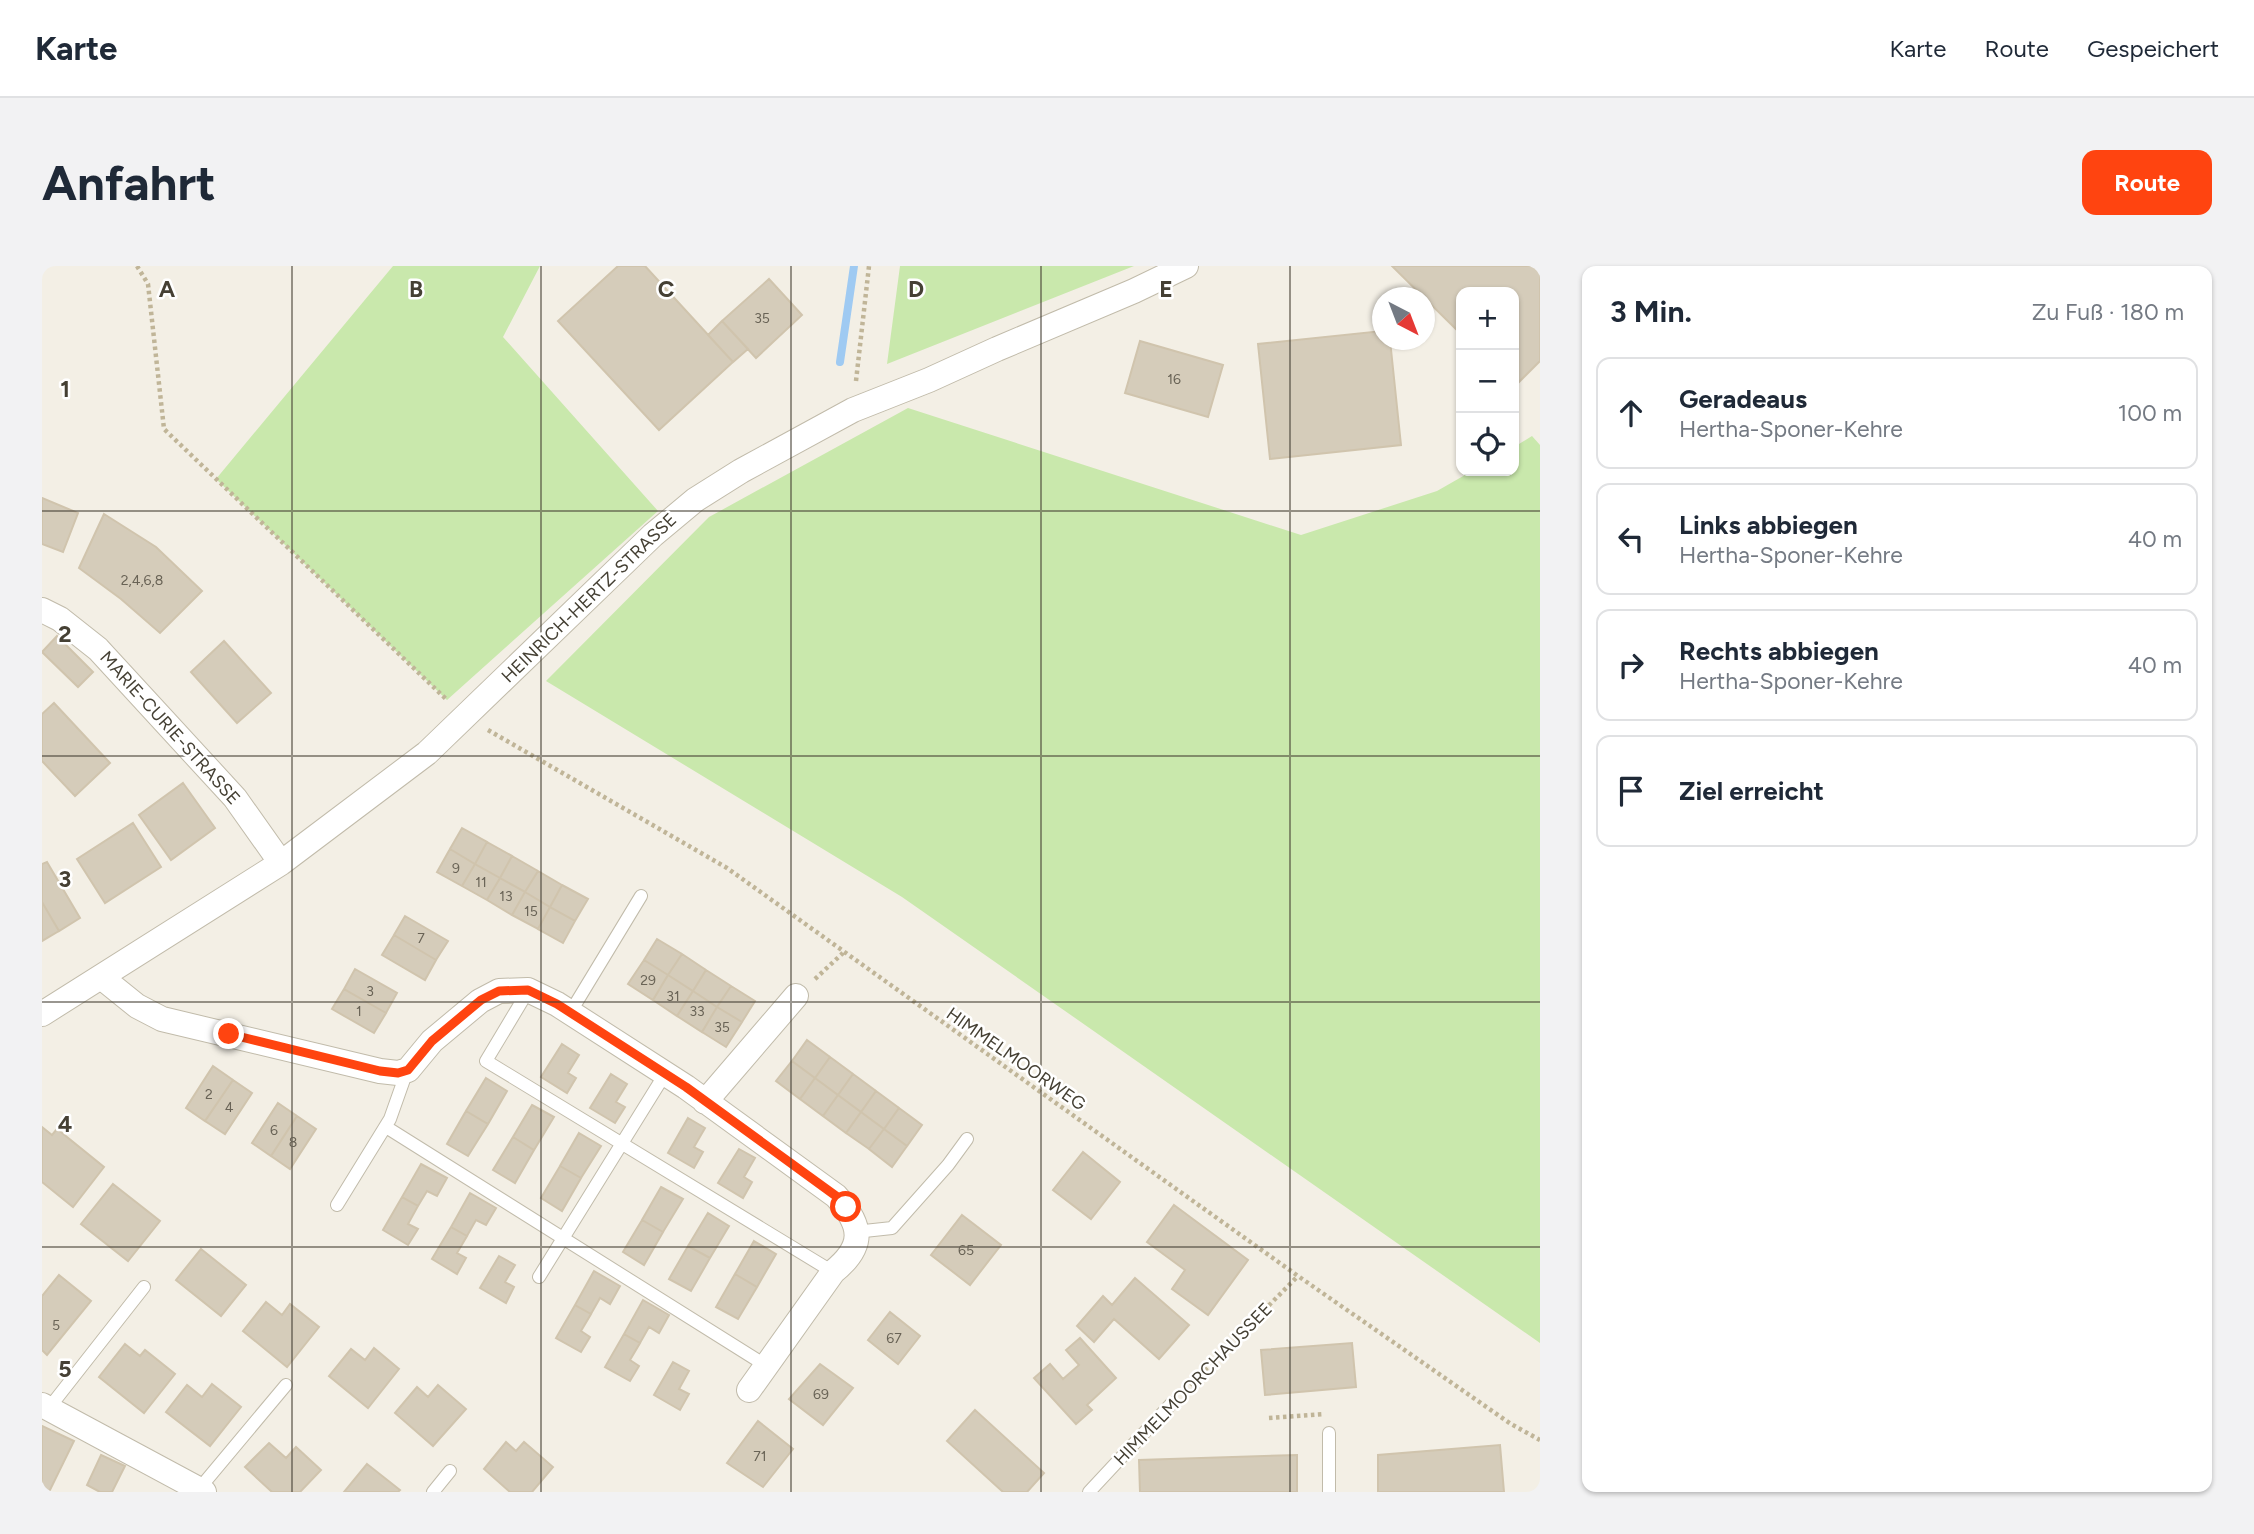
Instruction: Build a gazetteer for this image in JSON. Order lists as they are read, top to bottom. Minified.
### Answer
{"streets":{"street":["HEINRICH-HERTZ-STRASSE","MARIE-CURIE-STRASSE"],"lane":["HIMMELMOORCHAUSSEE"],"path":["HIMMELMOORWEG"]},"crossings":[["HEINRICH-HERTZ-STRASSE","MARIE-CURIE-STRASSE"],["HEINRICH-HERTZ-STRASSE","HIMMELMOORWEG"],["HIMMELMOORWEG","HIMMELMOORCHAUSSEE"]],"house_numbers":["35","16","2,4,6,8","9","11","13","15","7","29","3","31","1","33","35","2","4","6","8","65","5","67","69","71"],"north":"bottom right","page":{"header":"Karte","nav":["Karte","Route","Gespeichert"],"buttons":"Route","title":"Anfahrt","heading":["3 Min.","Zu Fuß · 180 m"],"map_buttons":["+","−"],"list":[["Geradeaus","Hertha-Sponer-Kehre","100 m"],["Links abbiegen","Hertha-Sponer-Kehre","40 m"],["Rechts abbiegen","Hertha-Sponer-Kehre","40 m"],"Ziel erreicht"]},"grid":{"columns":["A","B","C","D","E"],"rows":["1","2","3","4","5"]}}
